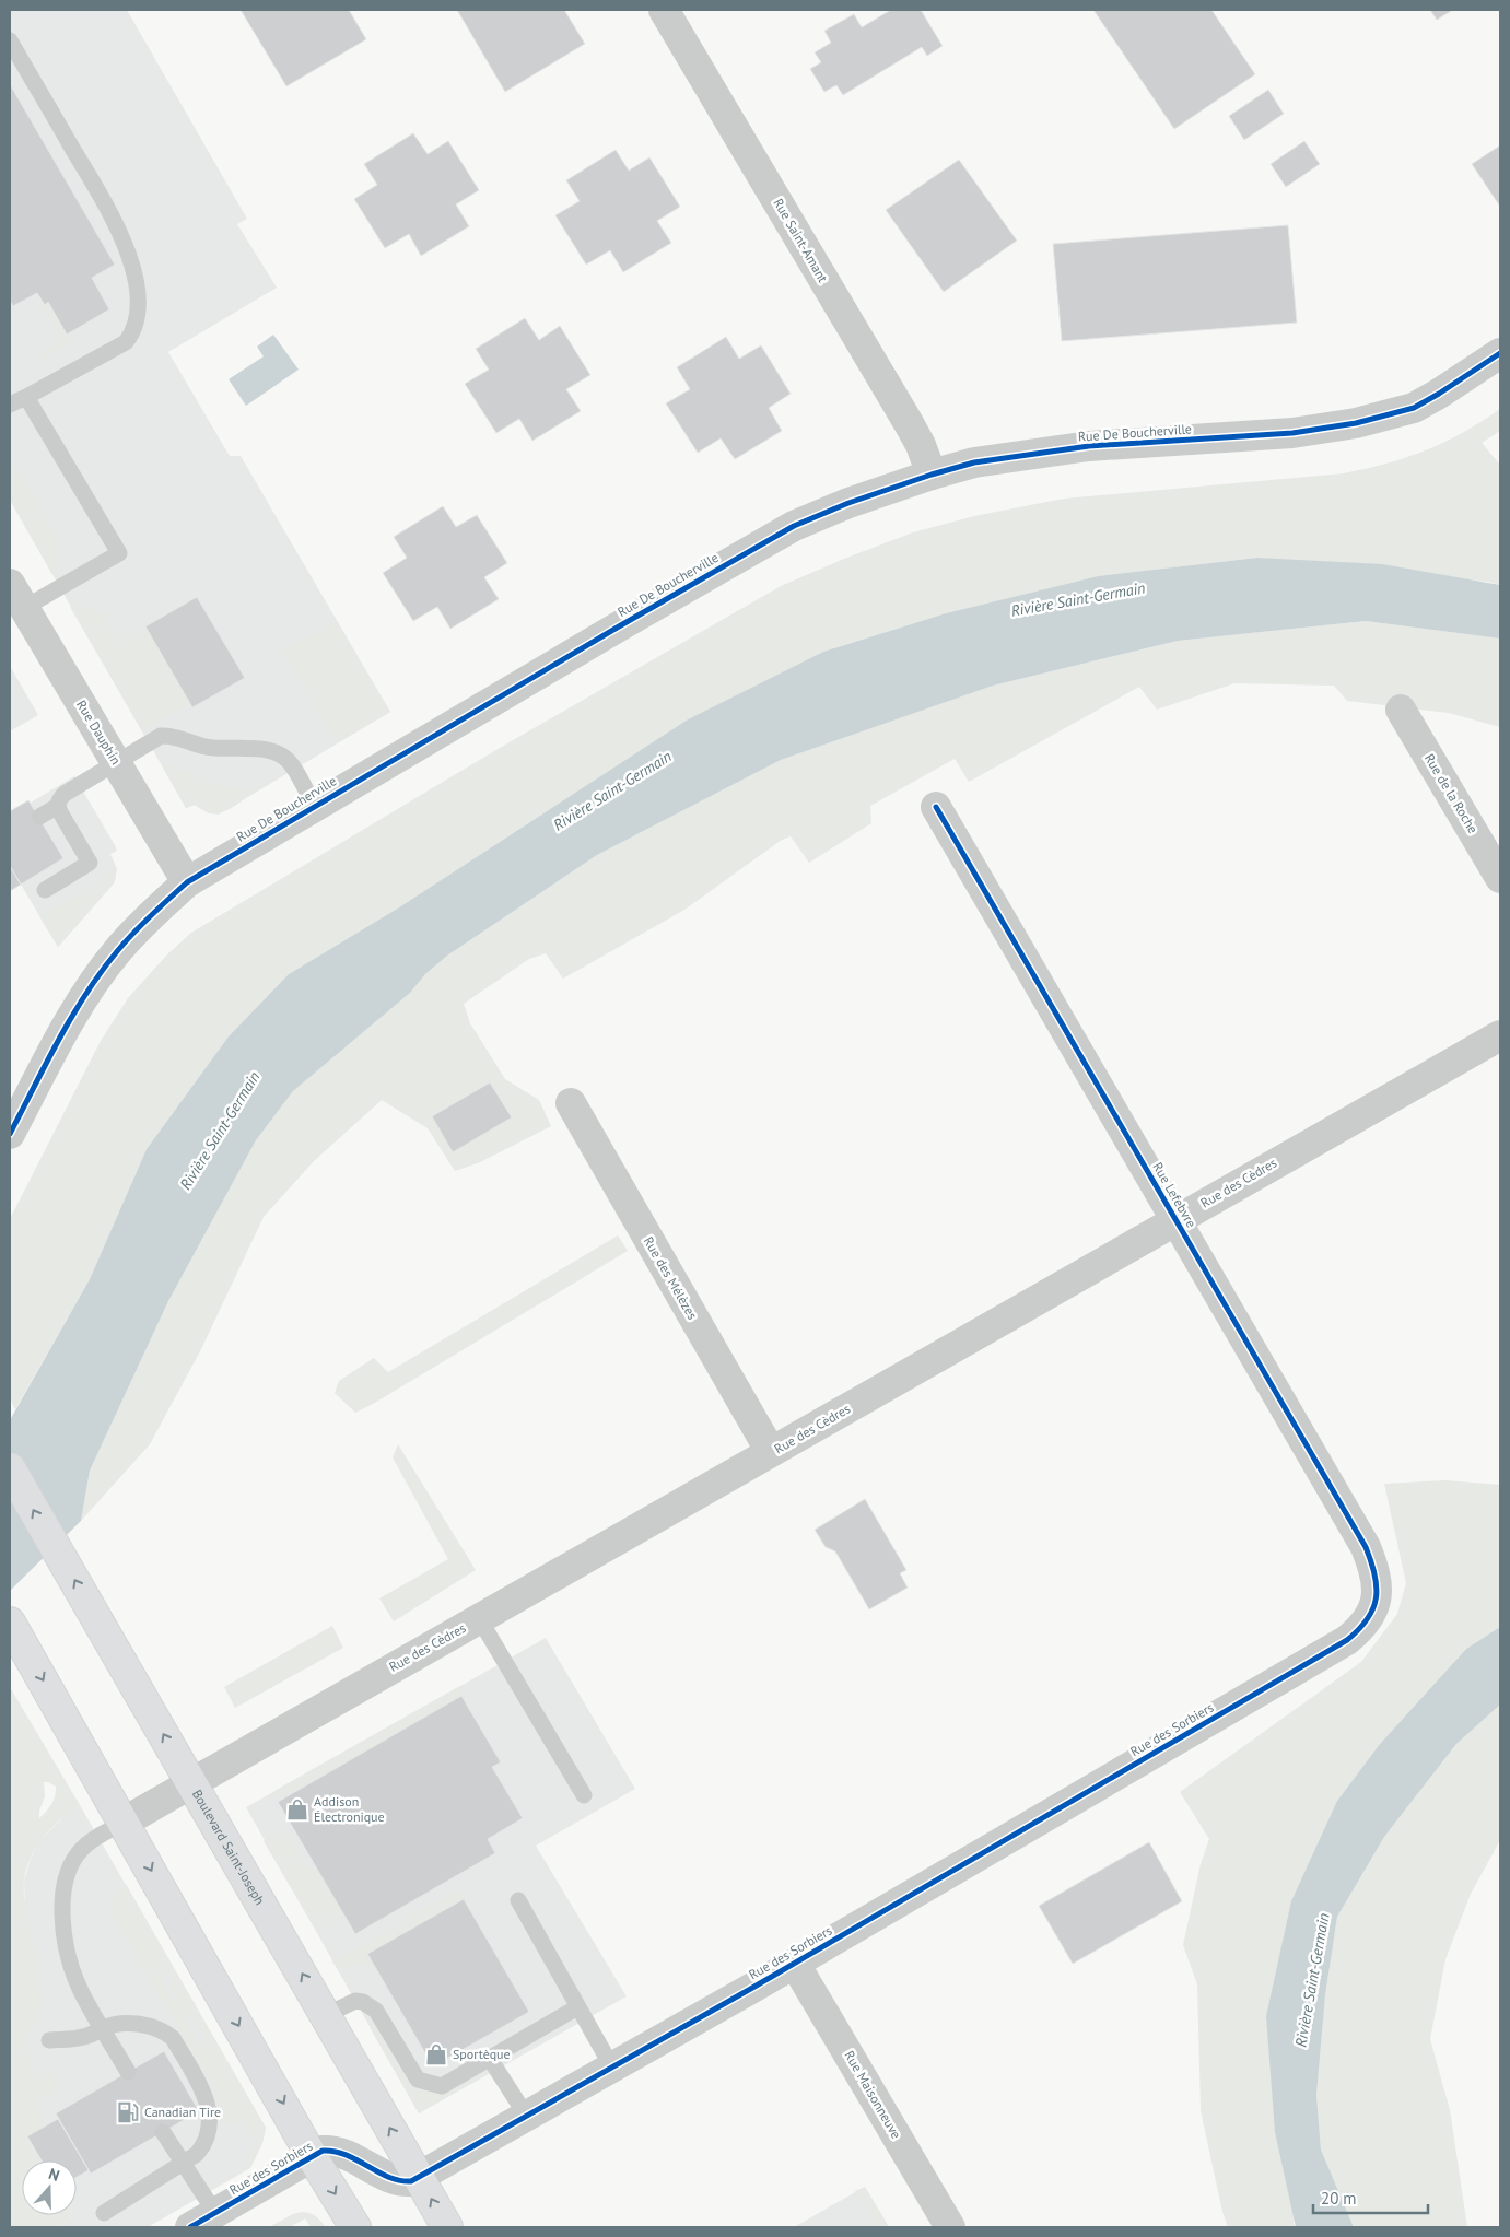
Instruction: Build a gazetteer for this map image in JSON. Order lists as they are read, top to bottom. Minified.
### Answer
{"streets":{"main road":["Boulevard Saint-Joseph"],"street":["Rue Saint-Amant","Rue De Boucherville","Rue Dauphin","Rue de la Roche","Rue des Cèdres","Rue Lefebvre","Rue des Mélèzes","Rue des Sorbiers","Rue Maisonneuve"]},"crossings":[["Rue Saint-Amant","Rue De Boucherville"],["Rue De Boucherville","Rue Dauphin"],["Rue des Cèdres","Rue Lefebvre"],["Rue des Cèdres","Rue des Mélèzes"],["Rue des Cèdres","Boulevard Saint-Joseph"],["Rue Lefebvre","Rue des Sorbiers"],["Rue des Sorbiers","Boulevard Saint-Joseph"],["Rue des Sorbiers","Rue Maisonneuve"]],"water":["Rivière Saint-Germain"],"places":{"shop":["Addison Électronique","Sportèque"],"fuel station":["Canadian Tire"]},"scale_bar":"20 m","north":"top"}
